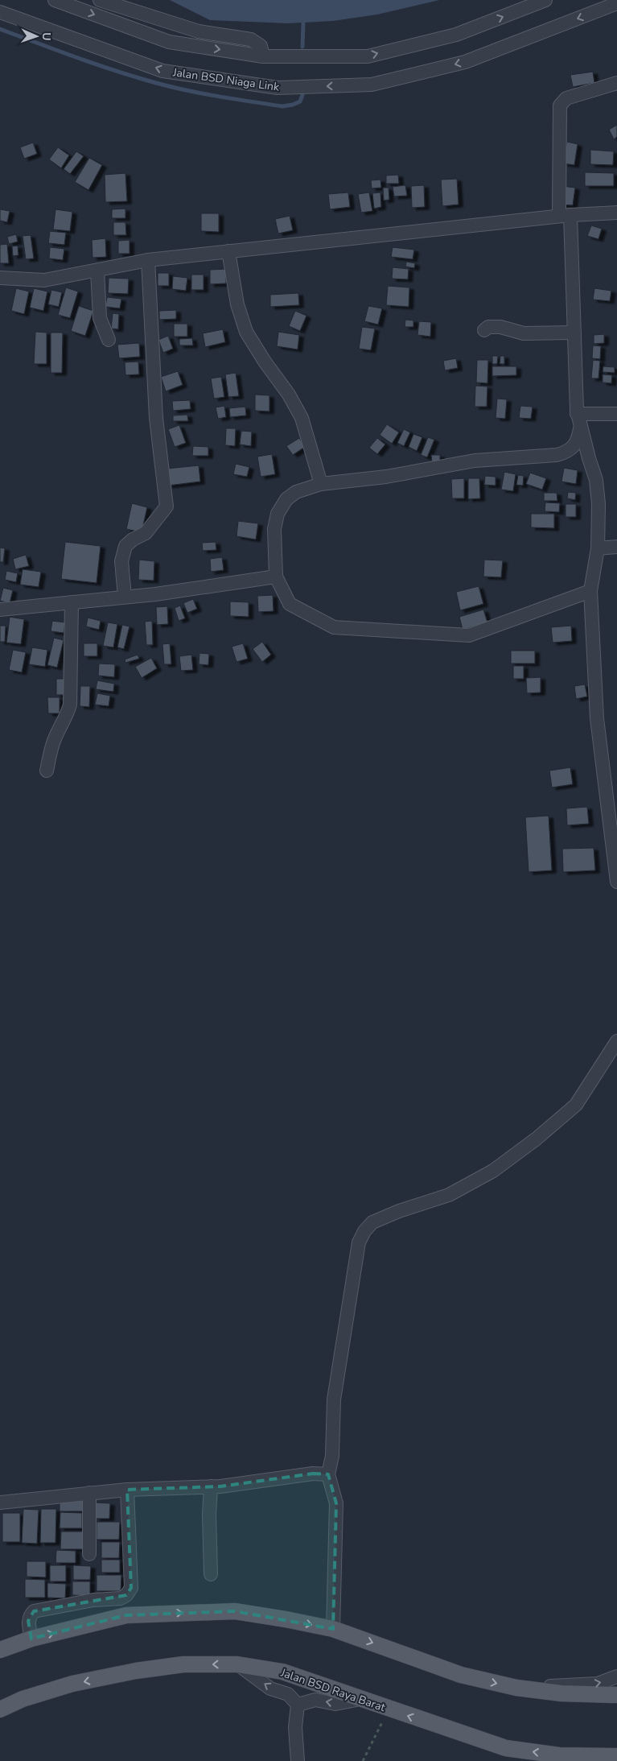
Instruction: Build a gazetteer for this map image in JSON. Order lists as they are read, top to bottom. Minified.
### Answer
{"streets":{"main road":["Jalan BSD Raya Barat"],"street":["Jalan BSD Niaga Link"]},"north":"right"}
